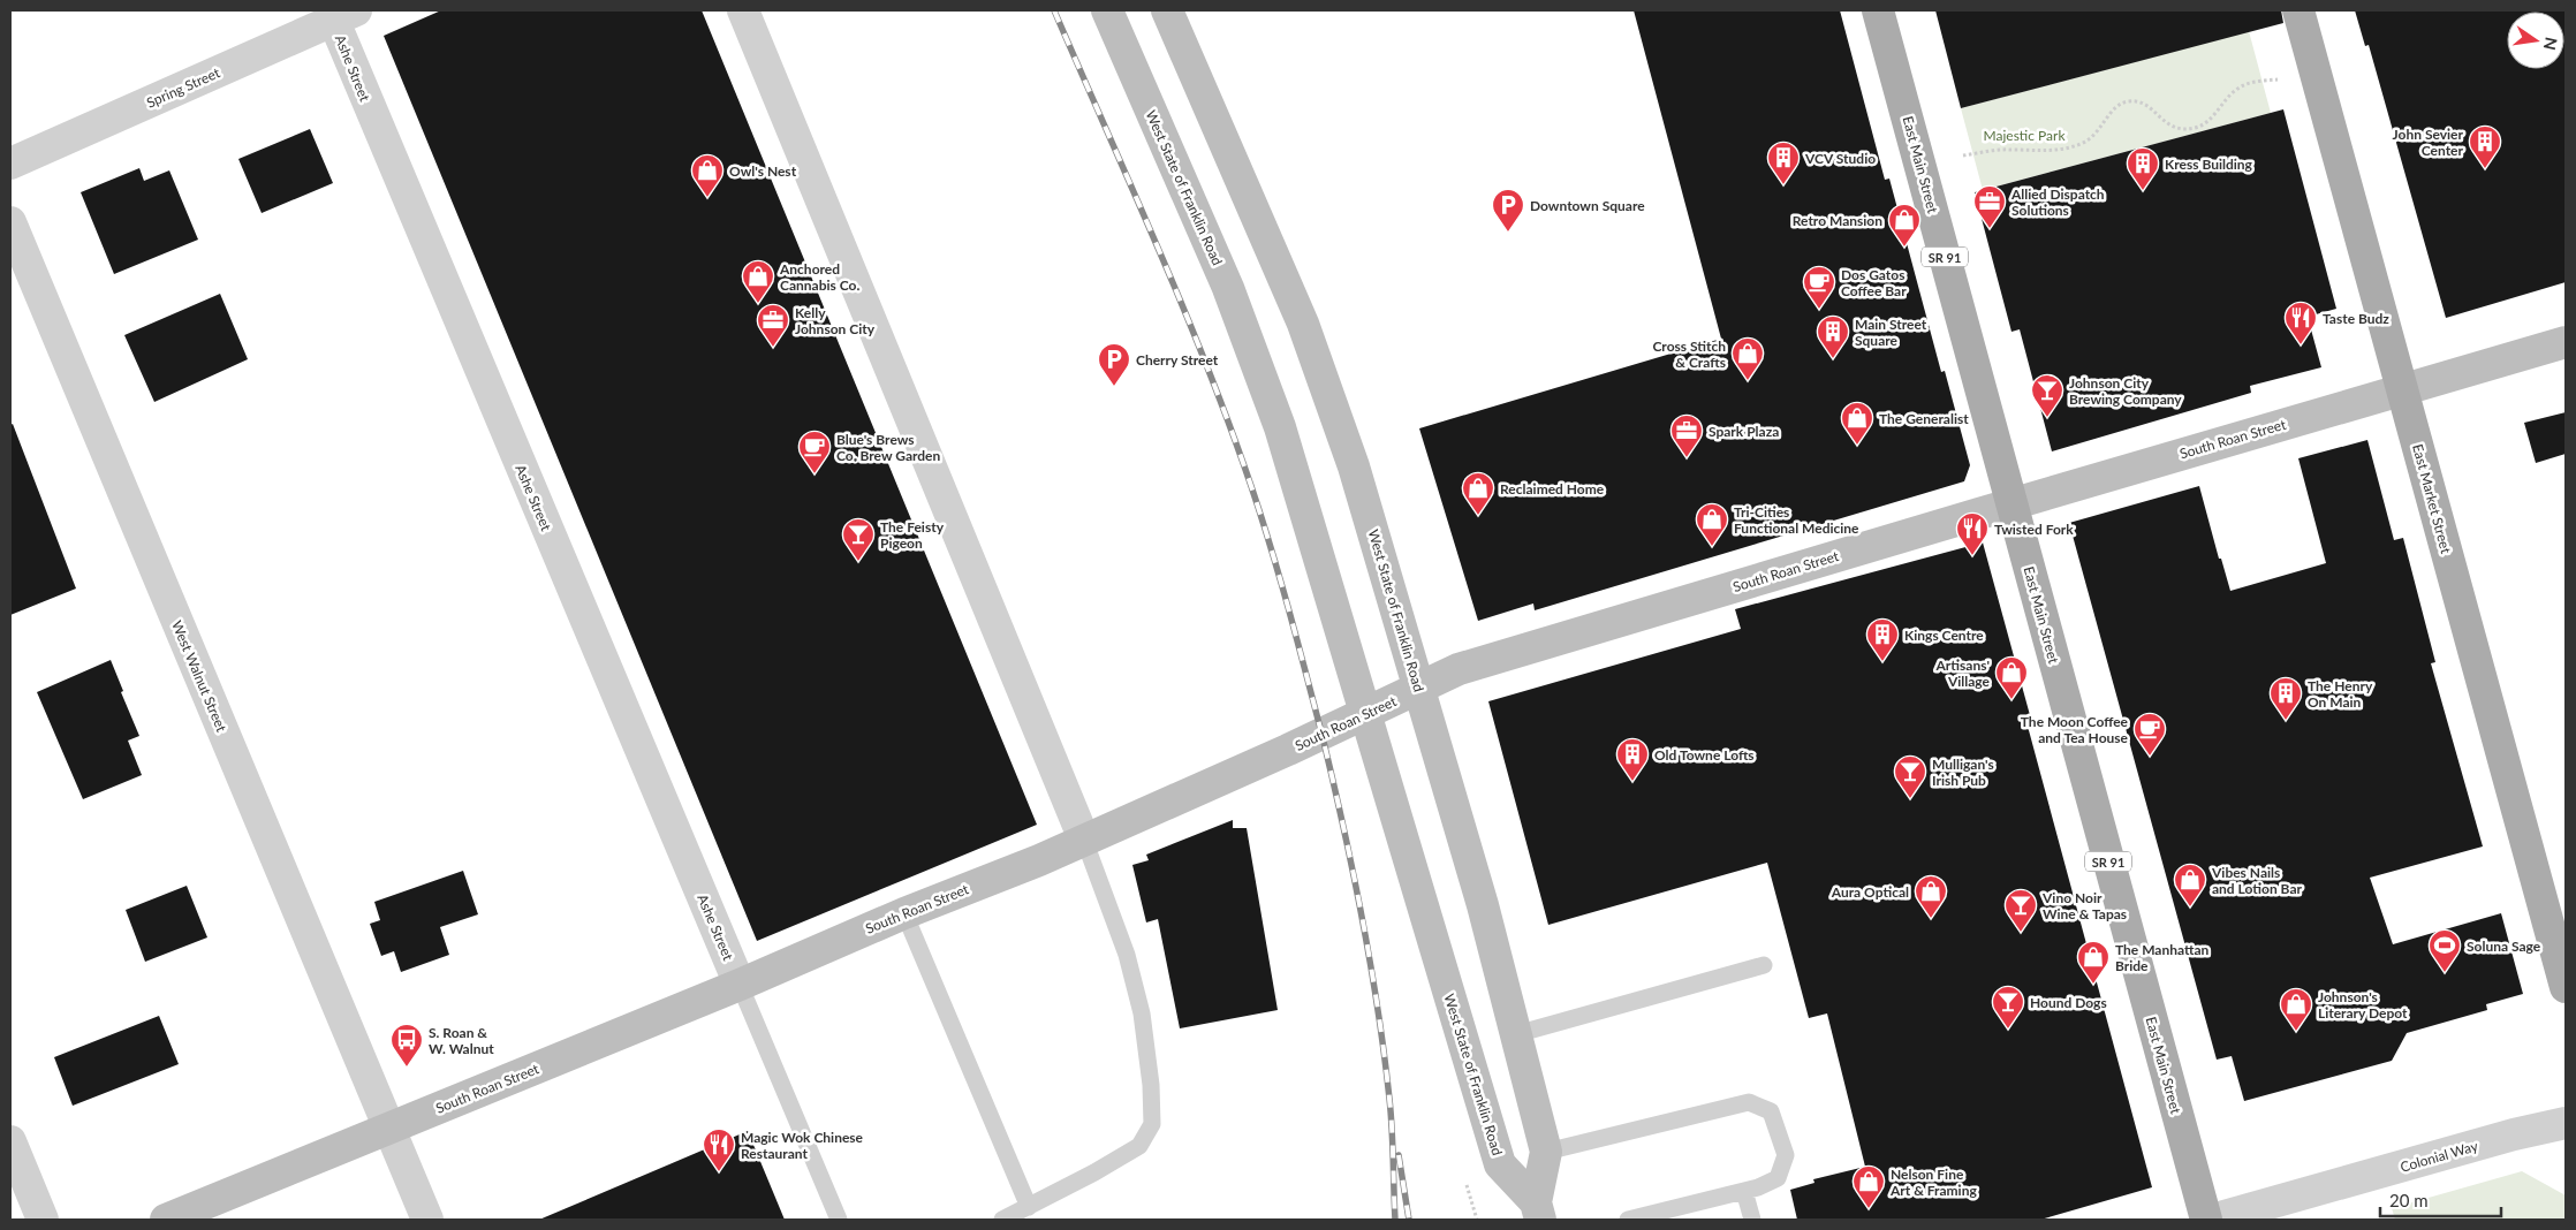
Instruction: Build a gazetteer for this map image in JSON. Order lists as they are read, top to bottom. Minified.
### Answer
{"streets":{"main road":["East Main Street","West State of Franklin Road","SR 91","South Roan Street","East Market Street"],"street":["Ashe Street","Spring Street","West Walnut Street","Colonial Way"]},"crossings":[["Ashe Street","Spring Street"],["Ashe Street","South Roan Street"],["East Main Street","South Roan Street"],["West State of Franklin Road","South Roan Street"],["South Roan Street","East Market Street"],["South Roan Street","West Walnut Street"]],"parks":["Majestic Park"],"places":{"building":["John Sevier Center","VCV Studio","Kress Building","Main Street Square","Kings Centre","The Henry On Main","Old Towne Lofts"],"shop":["Owl's Nest","Retro Mansion","Anchored Cannabis Co.","Cross Stitch & Crafts","The Generalist","Reclaimed Home","Tri-Cities Functional Medicine","Artisans' Village","Vibes Nails and Lotion Bar","Aura Optical","The Manhattan Bride","Johnson's Literary Depot","Nelson Fine Art & Framing"],"office":["Allied Dispatch Solutions","Kelly Johnson City","Spark Plaza"],"parking":["Downtown Square","Cherry Street"],"cafe":["Dos Gatos Coffee Bar","Blue's Brews Co. Brew Garden","The Moon Coffee and Tea House"],"restaurant":["Taste Budz","Twisted Fork","Magic Wok Chinese Restaurant"],"bar":["Johnson City Brewing Company","The Feisty Pigeon","Mulligan's Irish Pub","Vino Noir Wine & Tapas","Hound Dogs"],"sports":["Soluna Sage"],"bus stop":["S. Roan & W. Walnut"]},"scale_bar":"20 m","north":"right"}
